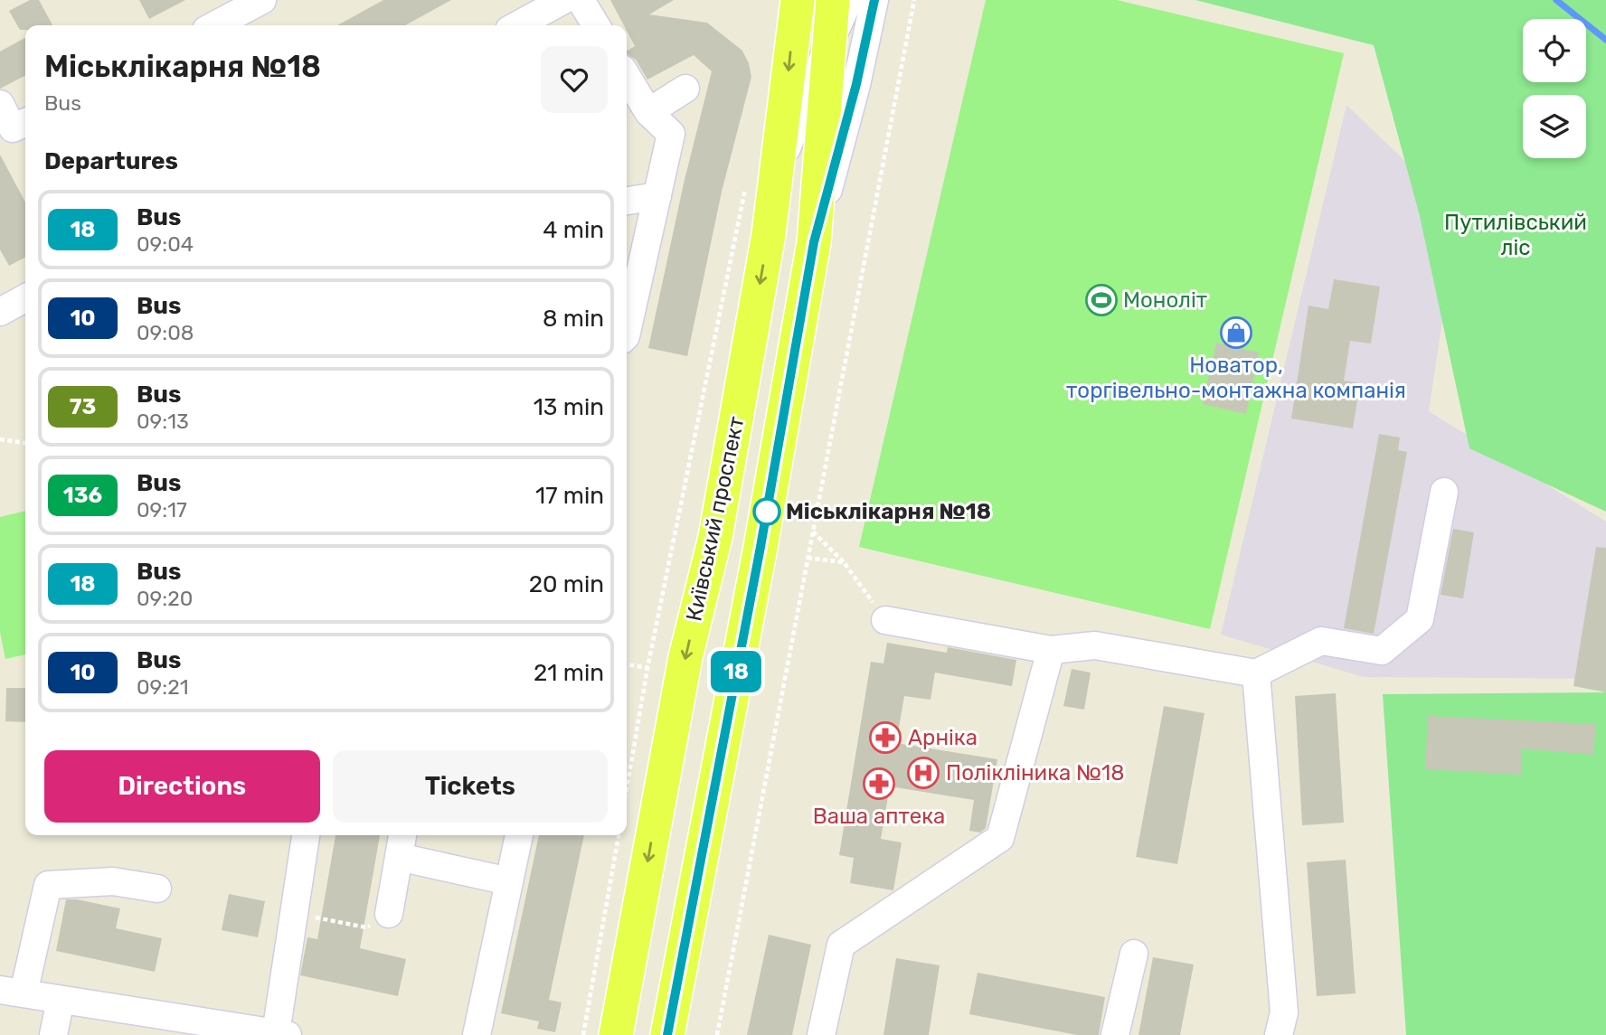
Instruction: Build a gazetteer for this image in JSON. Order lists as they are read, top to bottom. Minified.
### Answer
{"streets":{"main road":["Київський проспект"]},"parks":["Путилівський ліс"],"places":{"sports":["Моноліт"],"shop":["Новатор, торгівельно-монтажна компанія"],"other":["Міськлікарня №18"],"pharmacy":["Арніка","Ваша аптека"],"hospital":["Полікліника №18"]},"lines":["bus line 18"],"page":{"on_map":"18","heading":[["Міськлікарня №18","Bus"],"Departures"],"list":[{"mark":"18","name":"Bus","note":"09:04","value":"4 min"},{"mark":"10","name":"Bus","note":"09:08","value":"8 min"},{"mark":"73","name":"Bus","note":"09:13","value":"13 min"},{"mark":"136","name":"Bus","note":"09:17","value":"17 min"},{"mark":"18","name":"Bus","note":"09:20","value":"20 min"},{"mark":"10","name":"Bus","note":"09:21","value":"21 min"}],"buttons":["Directions","Tickets"]}}
